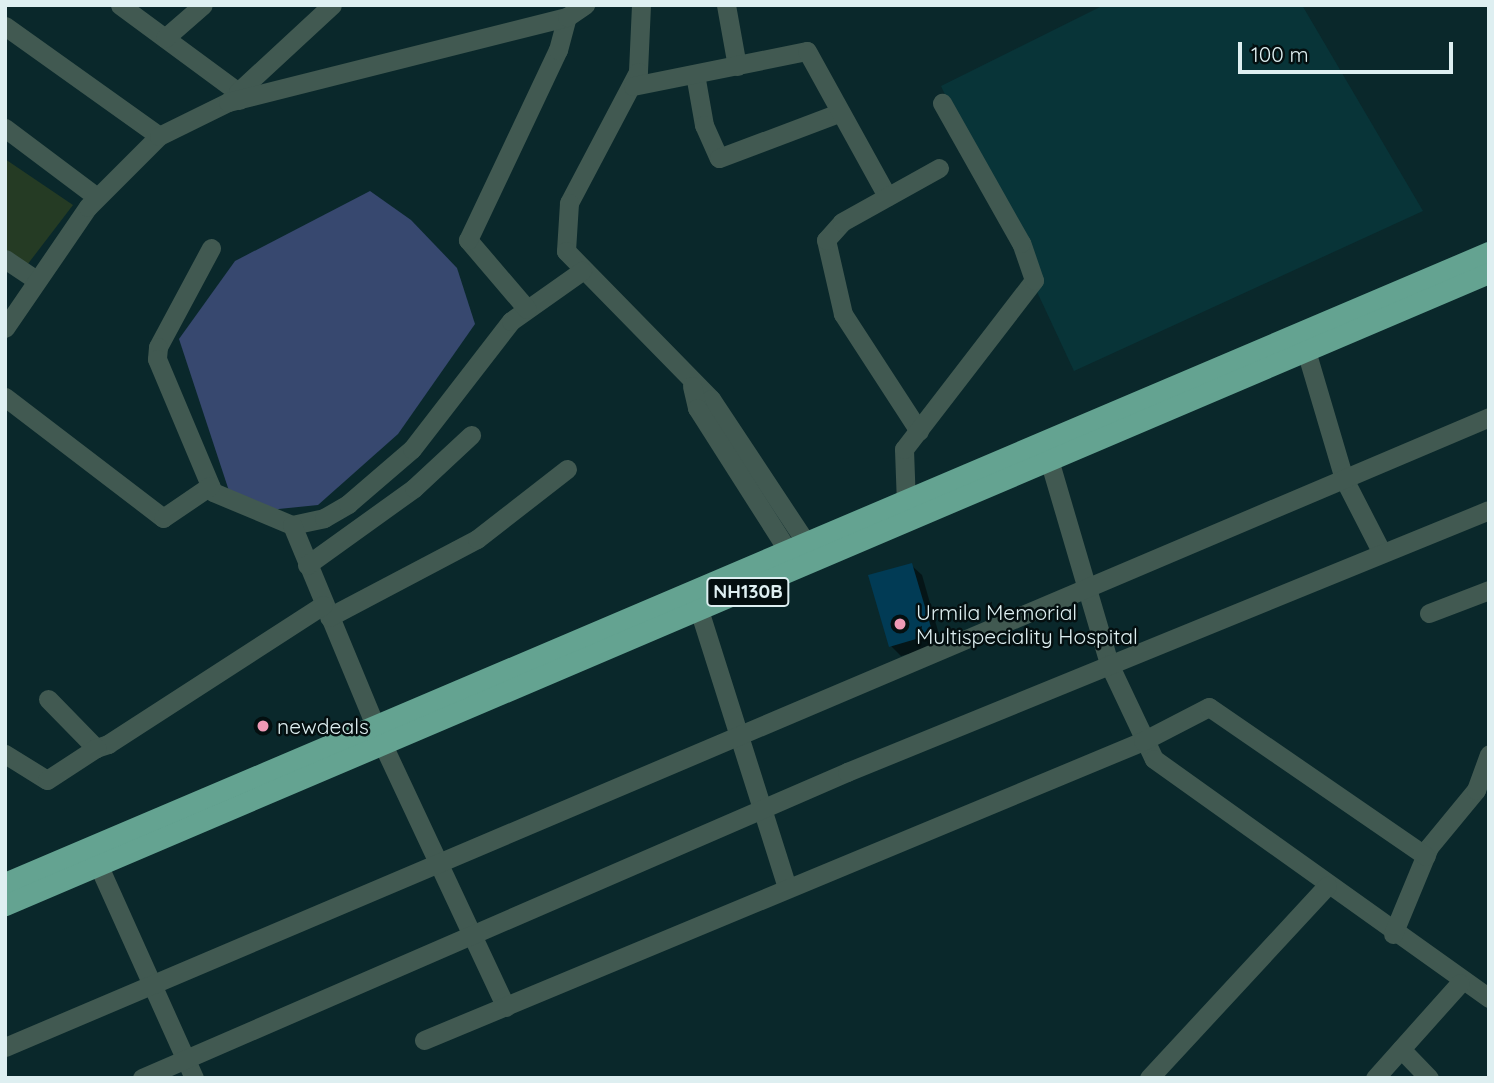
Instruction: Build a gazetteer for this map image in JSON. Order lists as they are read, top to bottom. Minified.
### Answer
{"streets":{"highway":["NH130B"]},"places":["Urmila Memorial Multispeciality Hospital","newdeals"],"scale_bar":"100 m"}
